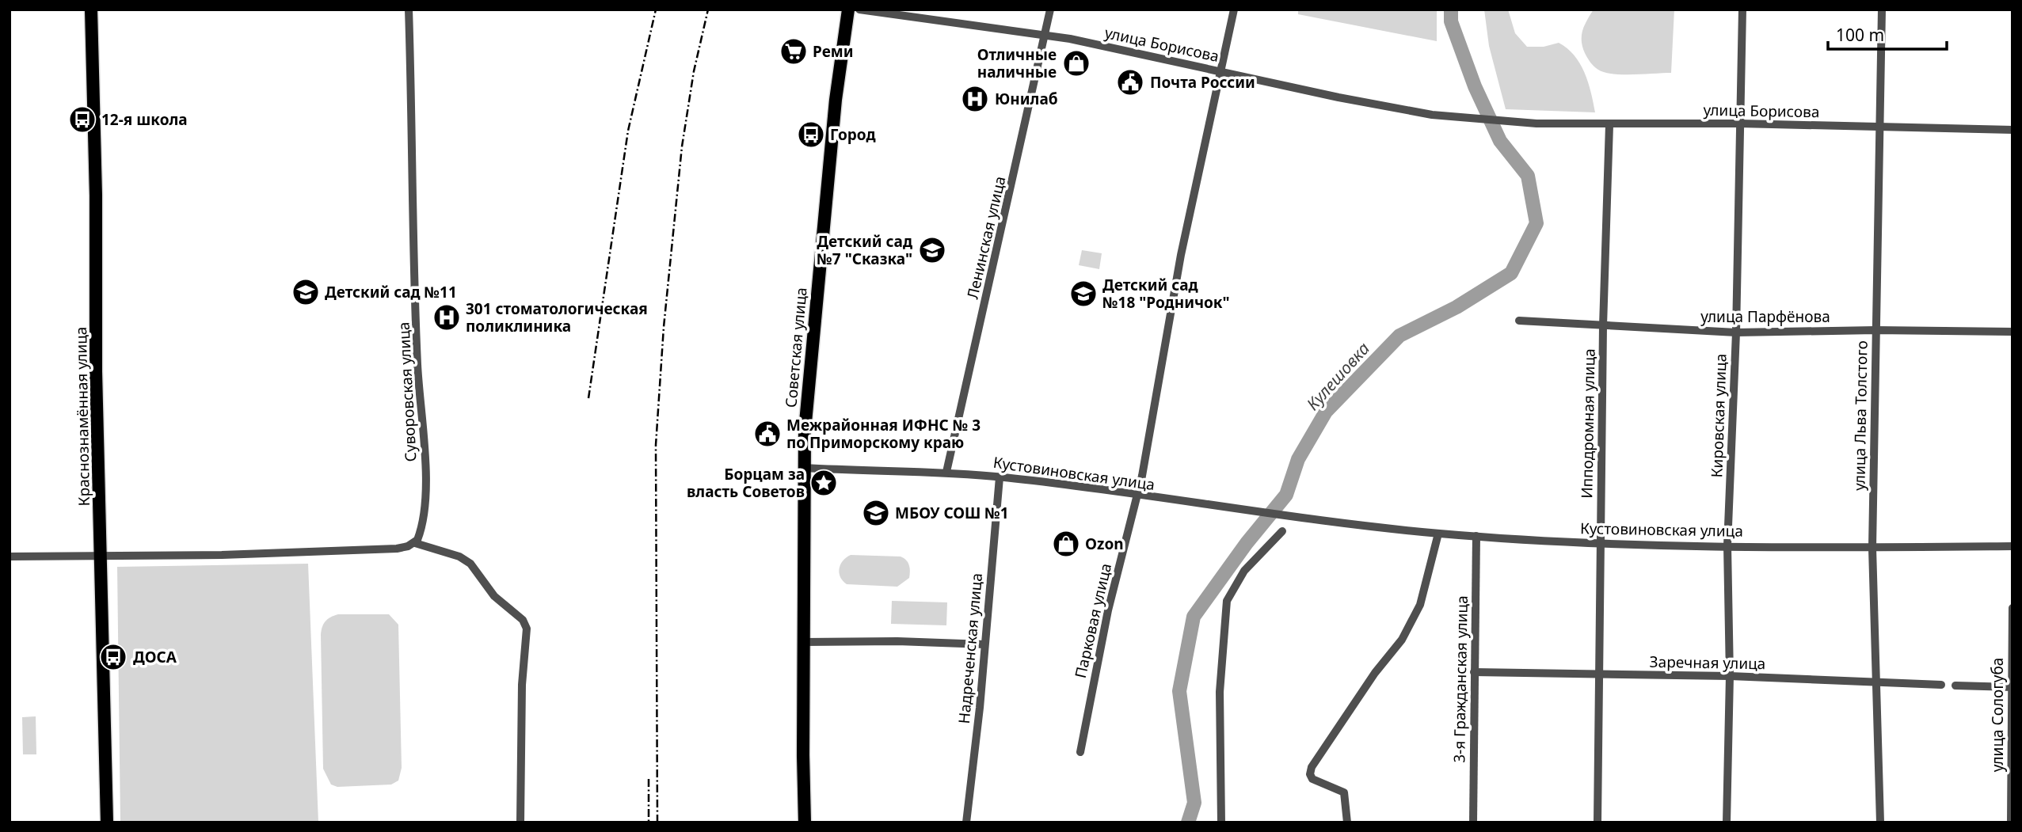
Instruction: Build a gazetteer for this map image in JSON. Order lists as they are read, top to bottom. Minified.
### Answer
{"streets":{"main road":["Советская улица","Краснознамённая улица"],"street":["улица Борисова","Ленинская улица","улица Парфёнова","Суворовская улица","Кировская улица","улица Льва Толстого","Ипподромная улица","Кустовиновская улица","Парковая улица","Надреченская улица","Заречная улица","3-я Гражданская улица","улица Сологуба"]},"crossings":[["улица Борисова","Ленинская улица"],["улица Борисова","Кировская улица"],["улица Борисова","улица Льва Толстого"],["улица Борисова","Ипподромная улица"],["улица Борисова","Парковая улица"],["Ленинская улица","Кустовиновская улица"],["улица Парфёнова","Кировская улица"],["улица Парфёнова","улица Льва Толстого"],["улица Парфёнова","Ипподромная улица"],["Советская улица","Кустовиновская улица"],["Кировская улица","Кустовиновская улица"],["Кировская улица","Заречная улица"],["улица Льва Толстого","Кустовиновская улица"],["улица Льва Толстого","Заречная улица"],["Ипподромная улица","Кустовиновская улица"],["Ипподромная улица","Заречная улица"],["Кустовиновская улица","Парковая улица"],["Кустовиновская улица","Надреченская улица"],["Кустовиновская улица","3-я Гражданская улица"],["Заречная улица","3-я Гражданская улица"]],"water":["Кулешовка"],"places":{"supermarket":["Реми"],"shop":["Отличные наличные","Ozon"],"public building":["Почта России","Межрайонная ИФНС № 3 по Приморскому краю"],"hospital":["Юнилаб","301 стоматологическая поликлиника"],"bus stop":["12-я школа","Город","ДОСА"],"school or university":["Детский сад №7 \"Сказка\"","Детский сад №11","Детский сад №18 \"Родничок\"","МБОУ СОШ №1"],"place":["Борцам за власть Советов"]},"scale_bar":"100 m"}
